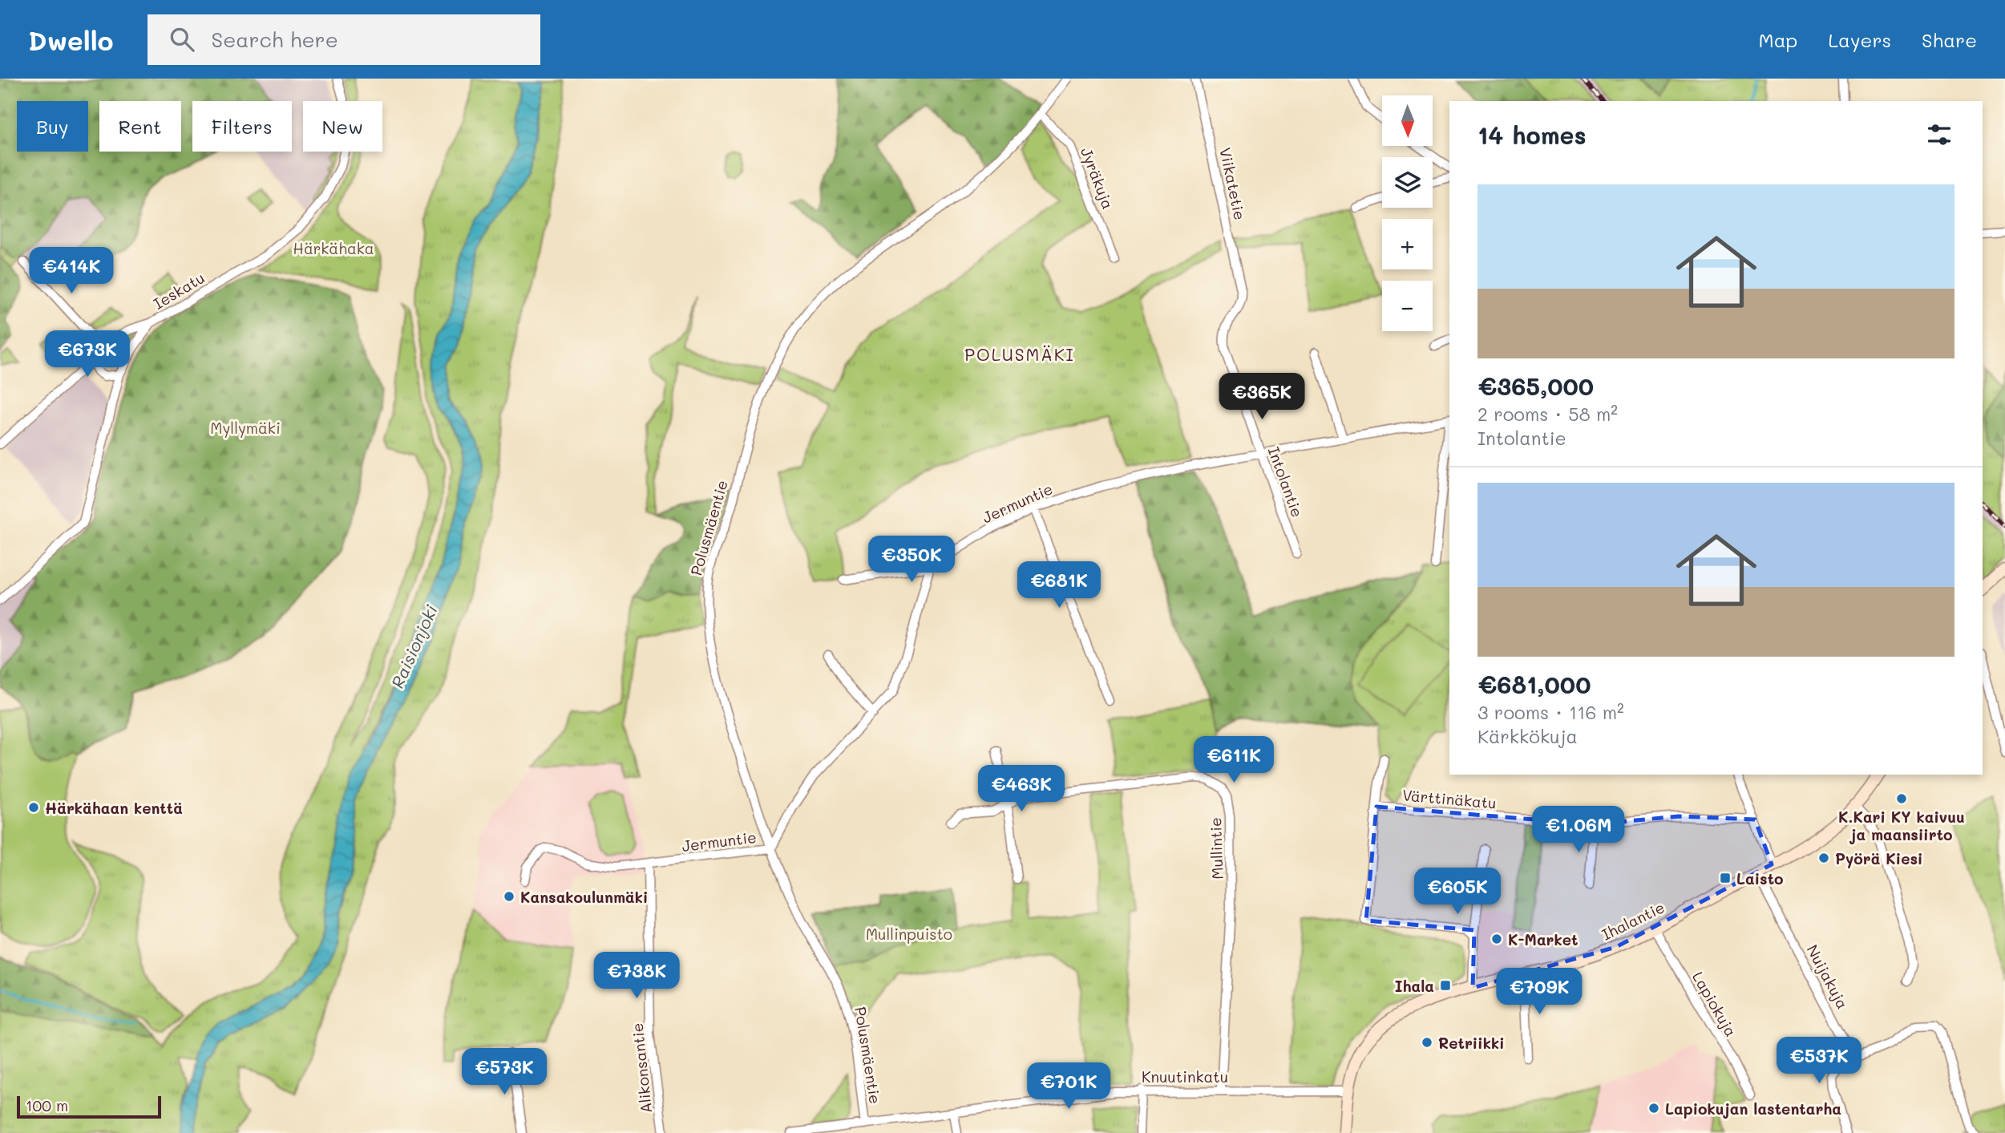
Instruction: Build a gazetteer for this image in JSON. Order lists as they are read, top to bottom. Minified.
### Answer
{"streets":{"street":["Jyräkuja","Viikatetie","Ieskatu","Intolantie","Jermuntie","Polusmäentie","Värttinäkatu","Mullintie","Ihalantie","Nuijakuja","Lapiokuja","Alikonsantie","Knuutinkatu"]},"crossings":[["Jyräkuja","Polusmäentie"],["Viikatetie","Intolantie"],["Intolantie","Jermuntie"],["Jermuntie","Polusmäentie"],["Jermuntie","Alikonsantie"],["Polusmäentie","Knuutinkatu"],["Mullintie","Knuutinkatu"],["Ihalantie","Nuijakuja"],["Ihalantie","Lapiokuja"],["Ihalantie","Knuutinkatu"]],"districts":["POLUSMÄKI"],"water":["Raisionjoki"],"parks":["Härkähaka","Myllymäki","Mullinpuisto"],"places":{"other":["K.Kari KY kaivuu ja maansiirto","Härkähaan kenttä","Pyörä Kiesi","Kansakoulunmäki","K-Market","Retriikki","Lapiokujan lastentarha"],"transit":["Laisto","Ihala"]},"scale_bar":"100 m","north":"bottom","page":{"header":"Dwello","search":"Search here","nav":["Map","Layers","Share"],"map_buttons":["+","−"],"chip":["Buy","Rent","Filters","New"],"heading":"14 homes","list":[{"name":"€365,000","note":"2 rooms · 58 m² · Intolantie"},{"name":"€681,000","note":"3 rooms · 116 m² · Kärkkökuja"}],"price":["€414K","€673K","€365K","€350K","€681K","€611K","€463K","€1.06M","€605K","€738K","€709K","€537K","€573K","€701K"],"scale":"100 m"}}
